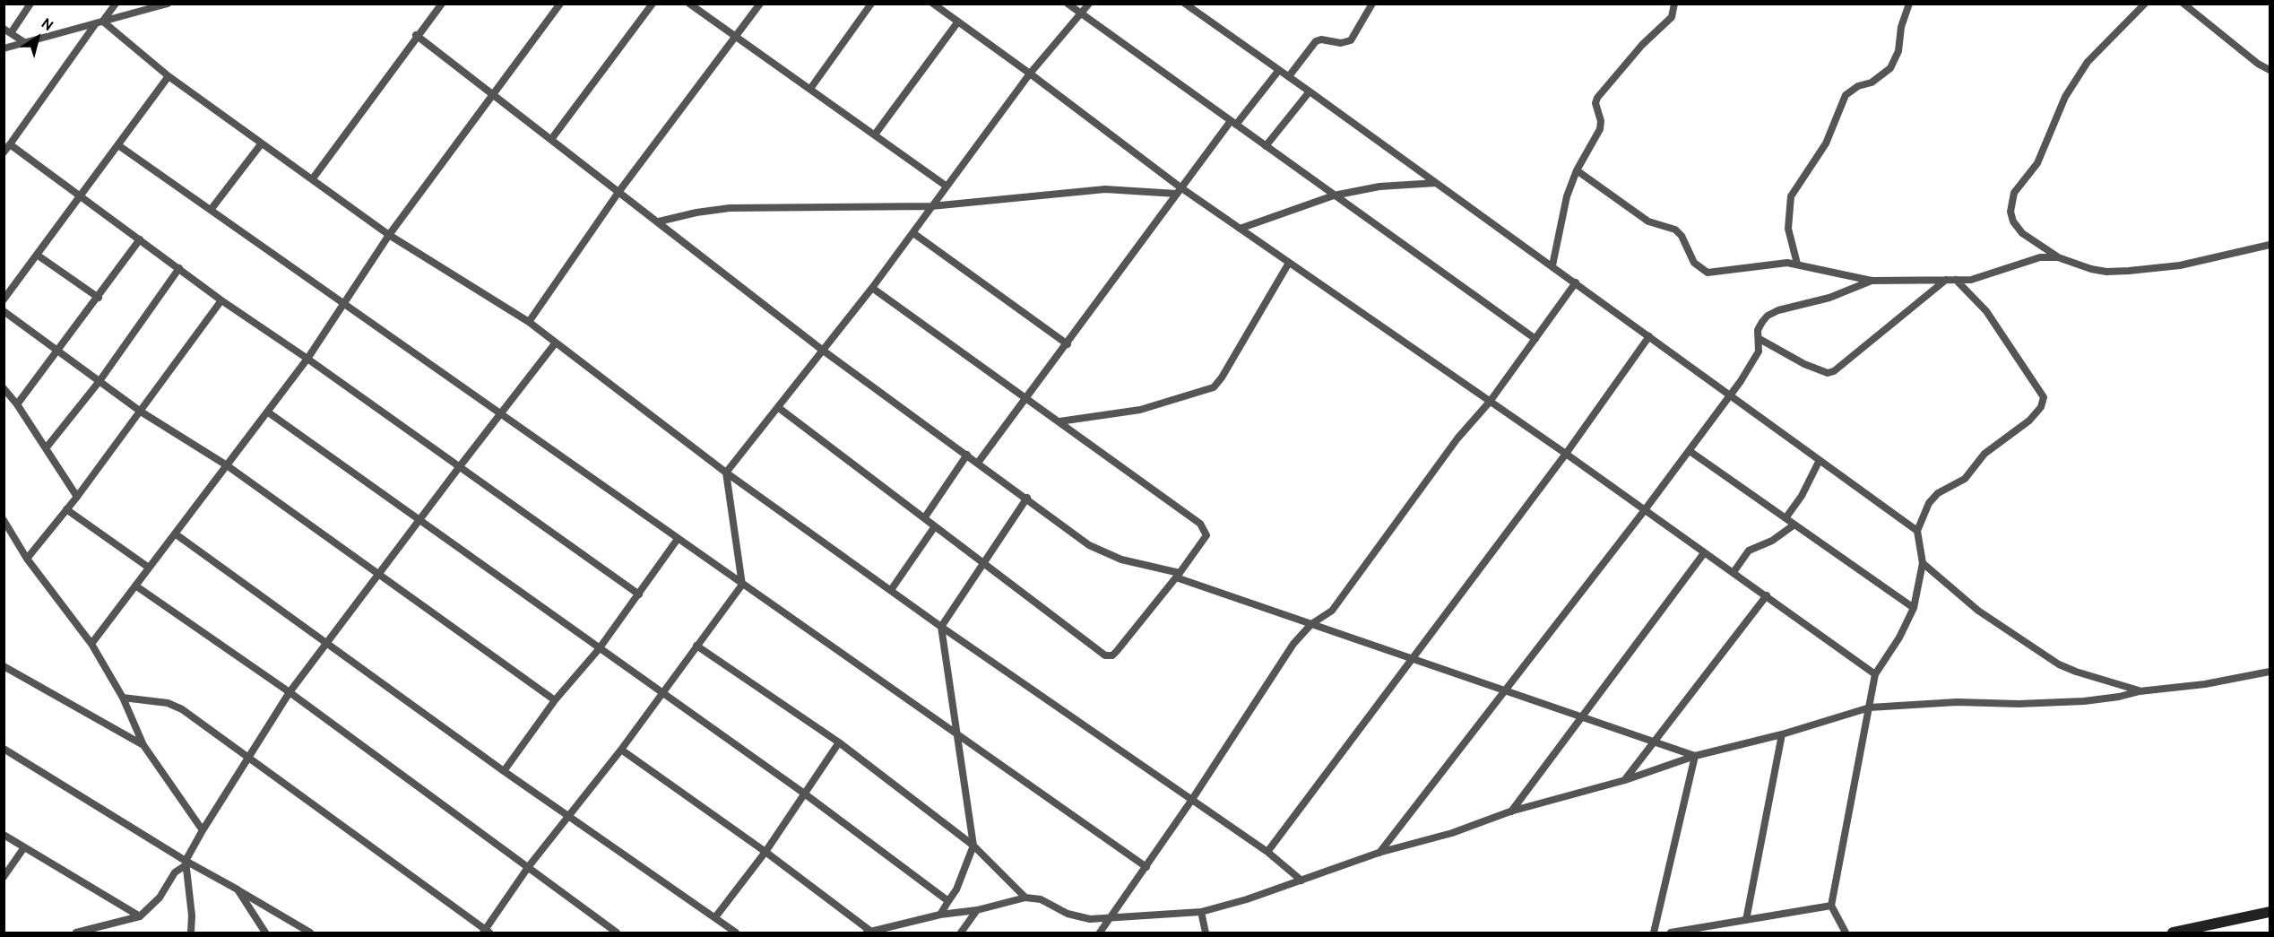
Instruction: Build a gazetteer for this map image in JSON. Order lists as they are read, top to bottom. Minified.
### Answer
{"north":"top right"}
